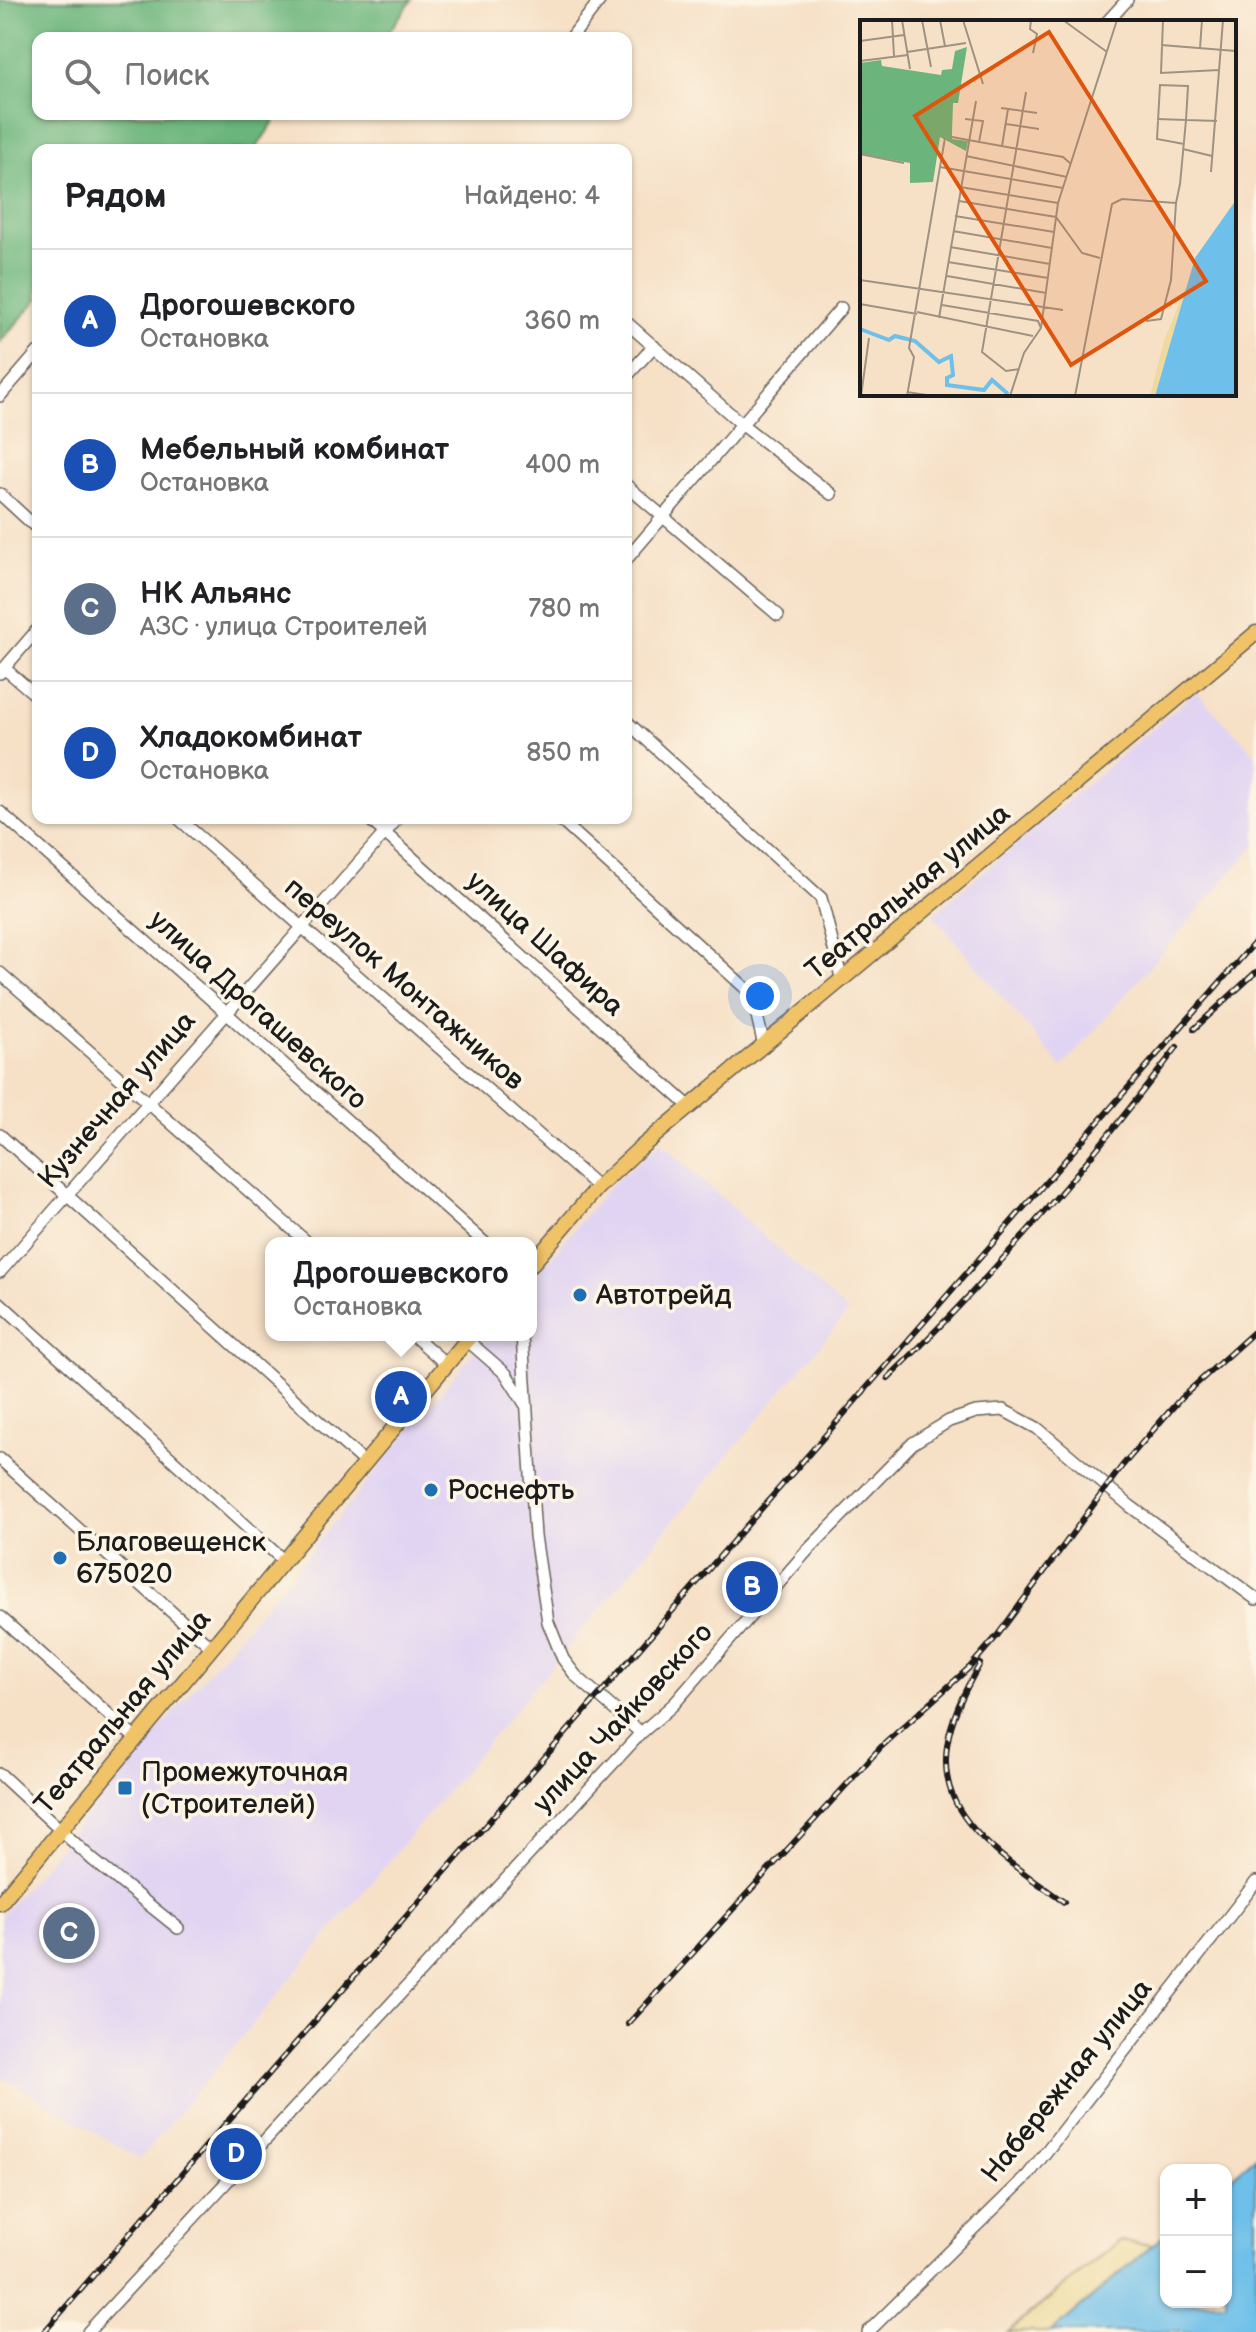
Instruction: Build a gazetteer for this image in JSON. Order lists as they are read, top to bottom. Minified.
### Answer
{"streets":{"main road":["Театральная улица"],"street":["улица Шафира","переулок Монтажников","улица Дрогашевского","Кузнечная улица","улица Чайковского","Набережная улица"]},"crossings":[["Театральная улица","улица Шафира"],["Театральная улица","переулок Монтажников"],["улица Шафира","Кузнечная улица"],["переулок Монтажников","Кузнечная улица"],["улица Дрогашевского","Кузнечная улица"]],"places":{"other":["Автотрейд","Роснефть","Благовещенск 675020"],"transit":["Промежуточная (Строителей)"]},"page":{"search":"Поиск","heading":["Рядом","Найдено: 4"],"list":[{"mark":"A","name":"Дрогошевского","note":"Остановка","value":"360 m"},{"mark":"B","name":"Мебельный комбинат","note":"Остановка","value":"400 m"},{"mark":"C","name":"НК Альянс","note":"АЗС · улица Строителей","value":"780 m"},{"mark":"D","name":"Хладокомбинат","note":"Остановка","value":"850 m"}],"popup":["Дрогошевского","Остановка"],"pins":["A","B","C","D"],"map_buttons":["+","−"]}}
